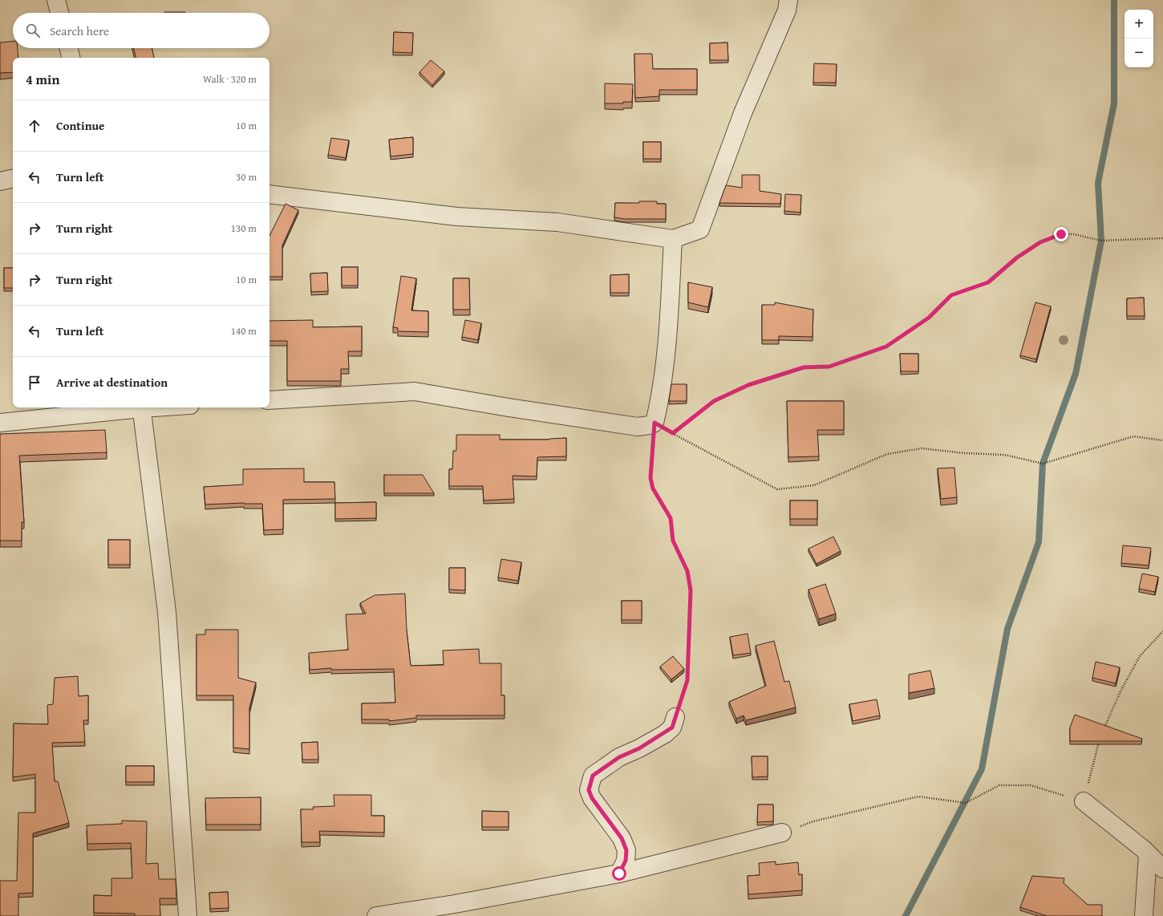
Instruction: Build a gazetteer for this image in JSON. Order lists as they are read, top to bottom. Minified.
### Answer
{"page":{"map_buttons":["+","−"],"search":"Search here","heading":["4 min","Walk · 320 m"],"list":[["Continue","10 m"],["Turn left","30 m"],["Turn right","130 m"],["Turn right","10 m"],["Turn left","140 m"],"Arrive at destination"]}}
